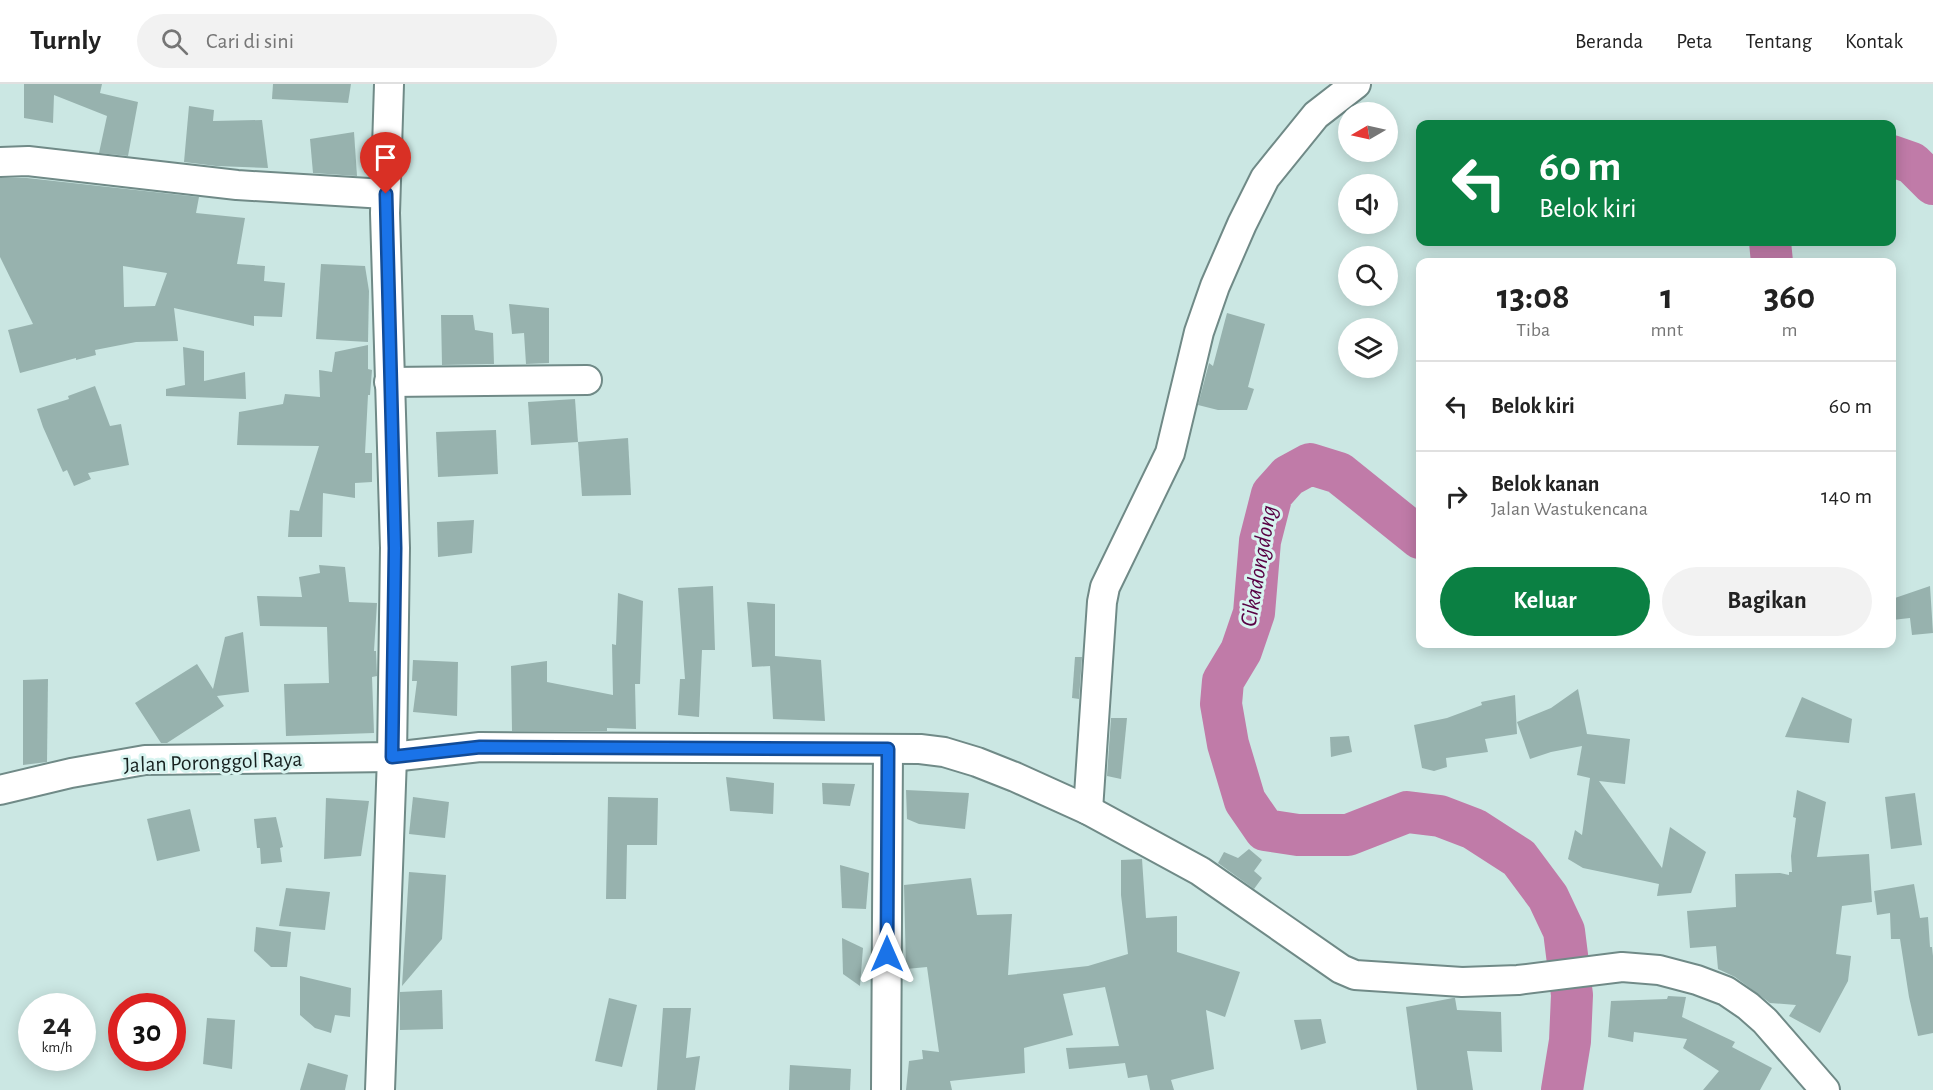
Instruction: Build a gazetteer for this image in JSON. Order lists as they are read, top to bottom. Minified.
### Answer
{"streets":{"street":["Jalan Poronggol Raya"]},"water":["Cikadongdong"],"north":"left","page":{"header":"Turnly","search":"Cari di sini","nav":["Beranda","Peta","Tentang","Kontak"],"turn":["60 m","Belok kiri"],"eta":["13:08","Tiba","1","mnt","360","m"],"list":[{"name":"Belok kiri","value":"60 m"},{"name":"Belok kanan","note":"Jalan Wastukencana","value":"140 m"}],"buttons":["Keluar","Bagikan"],"speed":"24 km/h","limit":"30"}}
